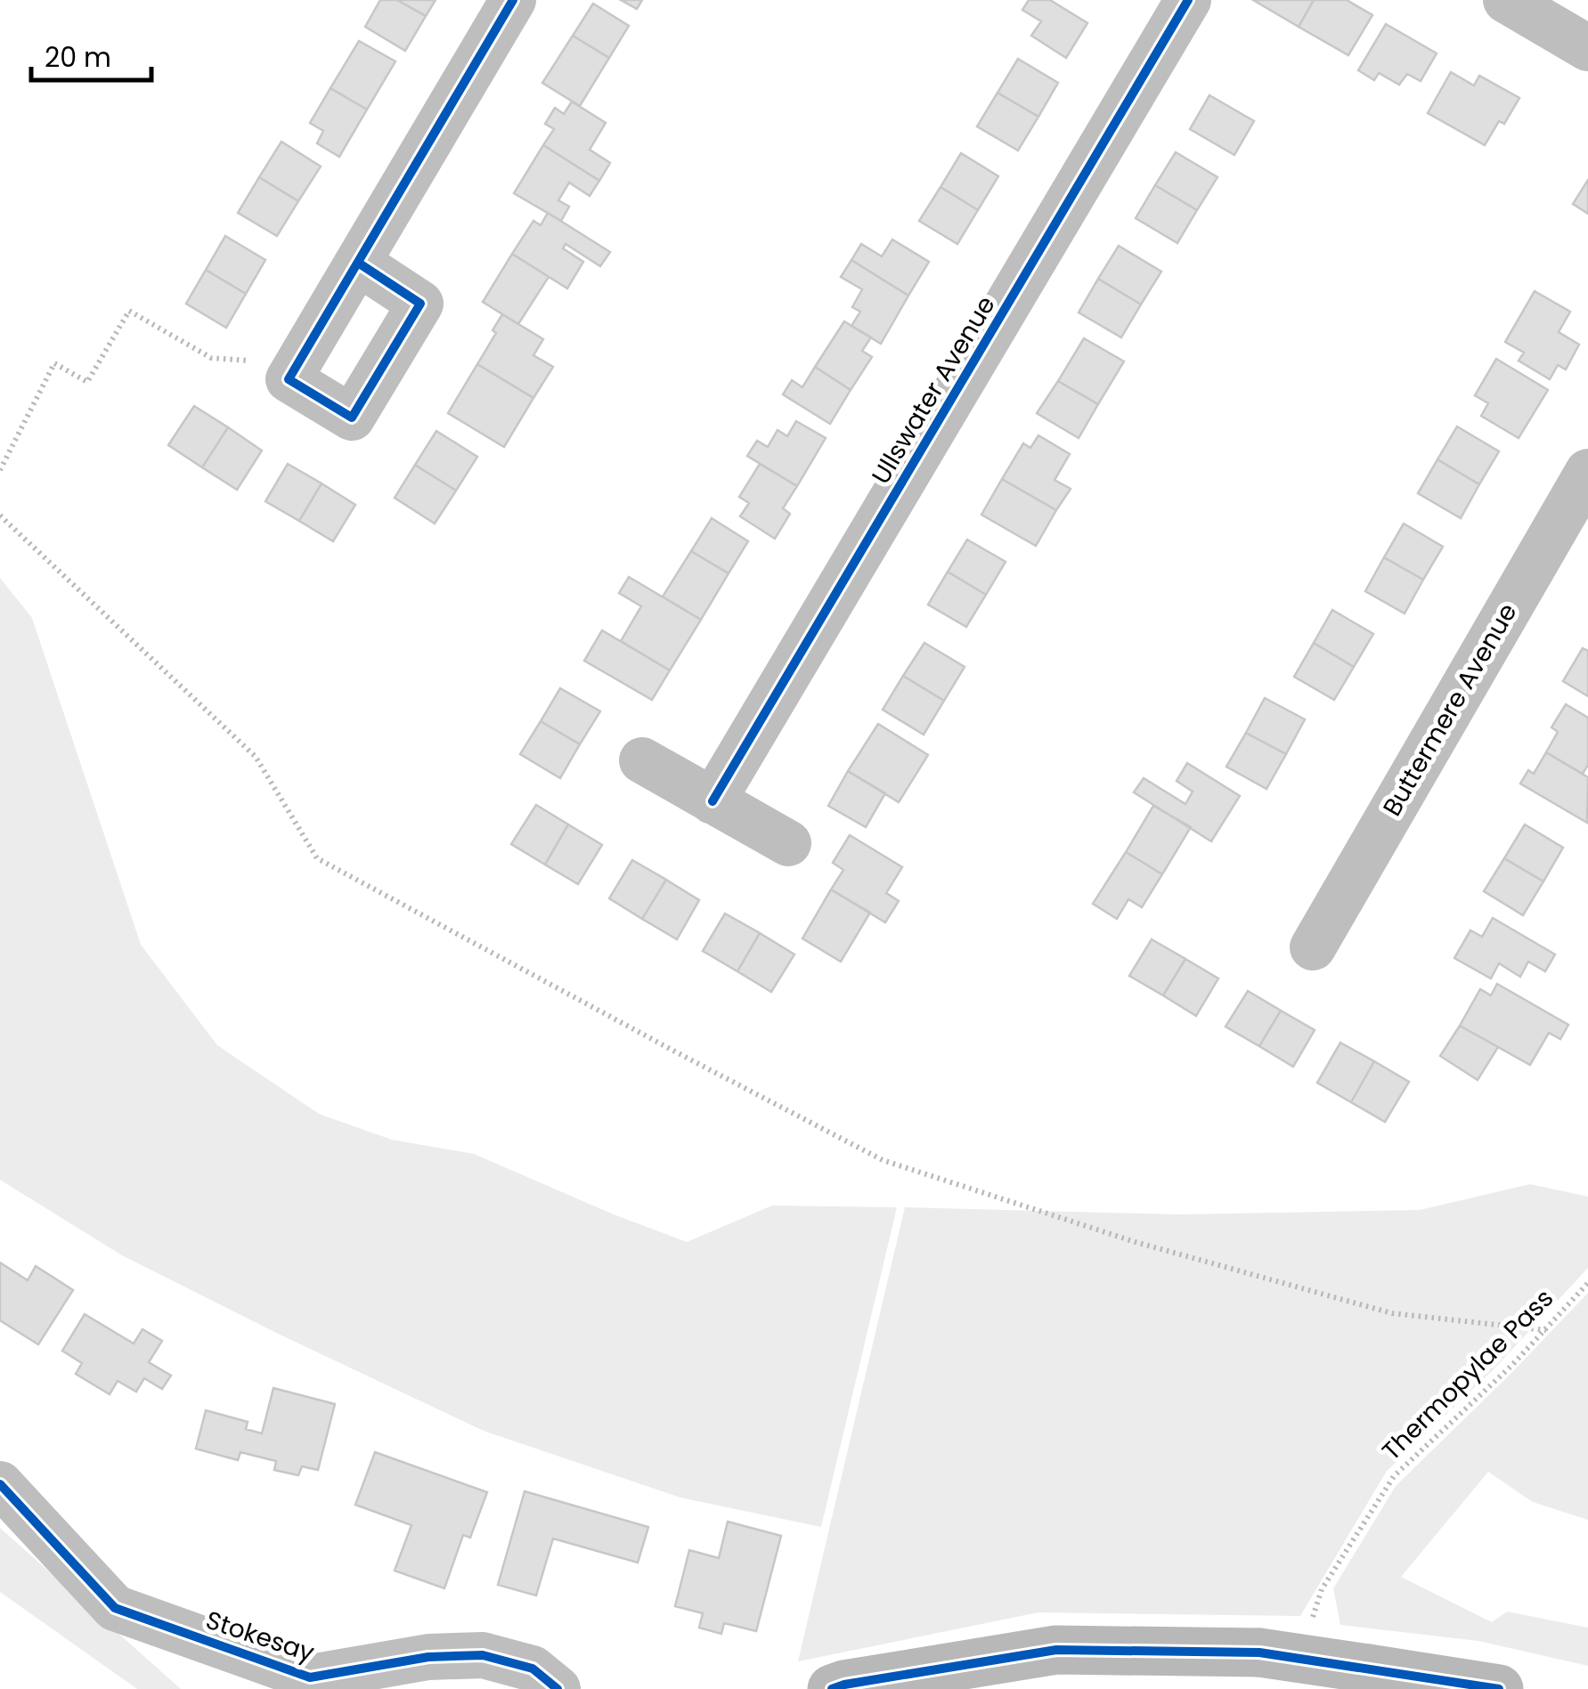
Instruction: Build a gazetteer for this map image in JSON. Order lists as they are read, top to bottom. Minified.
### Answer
{"streets":{"street":["Ullswater Avenue","Buttermere Avenue","Stokesay"],"path":["Thermopylae Pass"]},"scale_bar":"20 m"}
